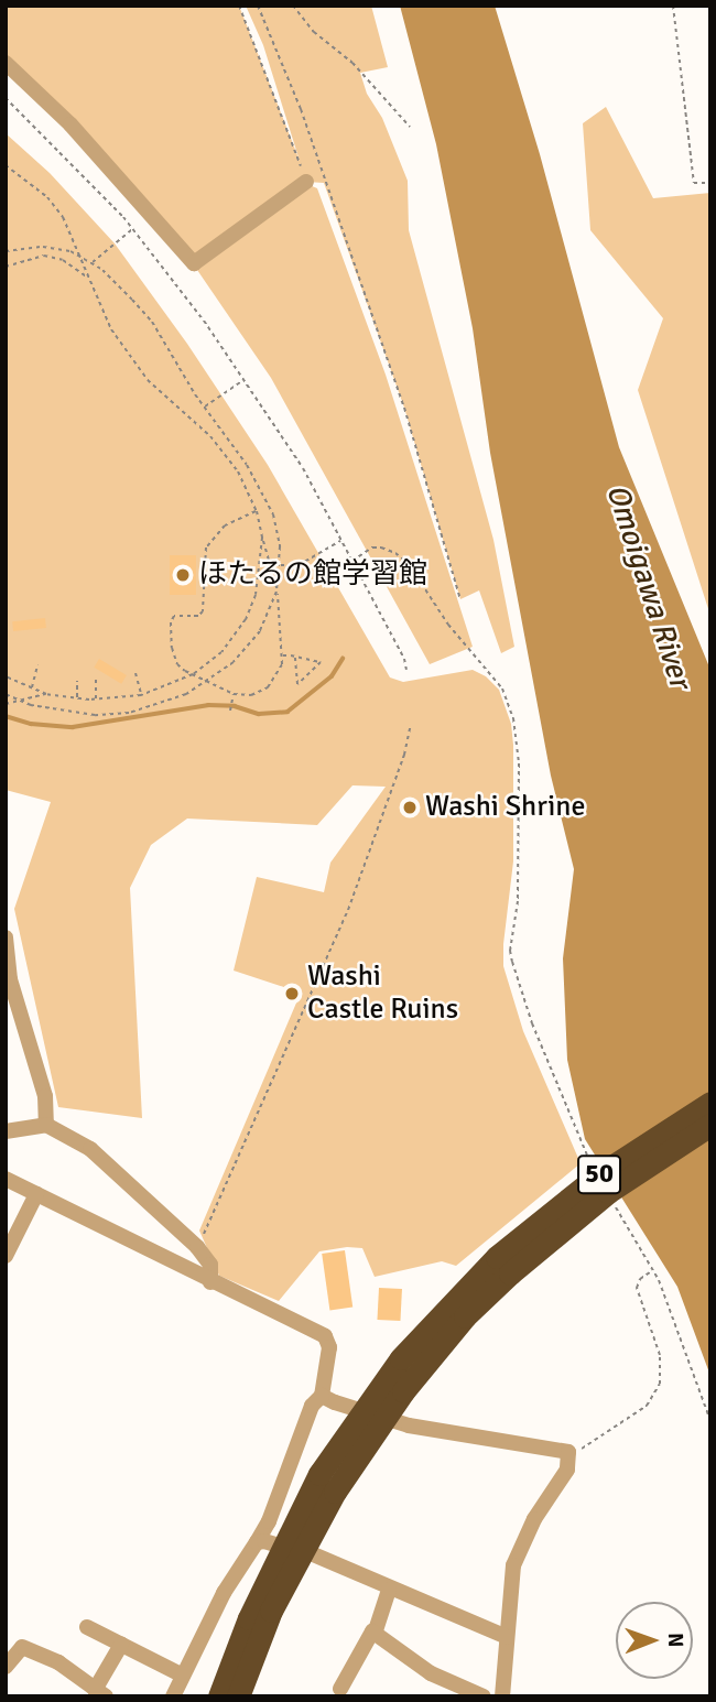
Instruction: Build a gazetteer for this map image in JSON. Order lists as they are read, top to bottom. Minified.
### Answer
{"streets":{"highway":["50"]},"water":["Omoigawa River"],"places":["ほたるの館学習館","Washi Shrine","Washi Castle Ruins"],"north":"right"}
